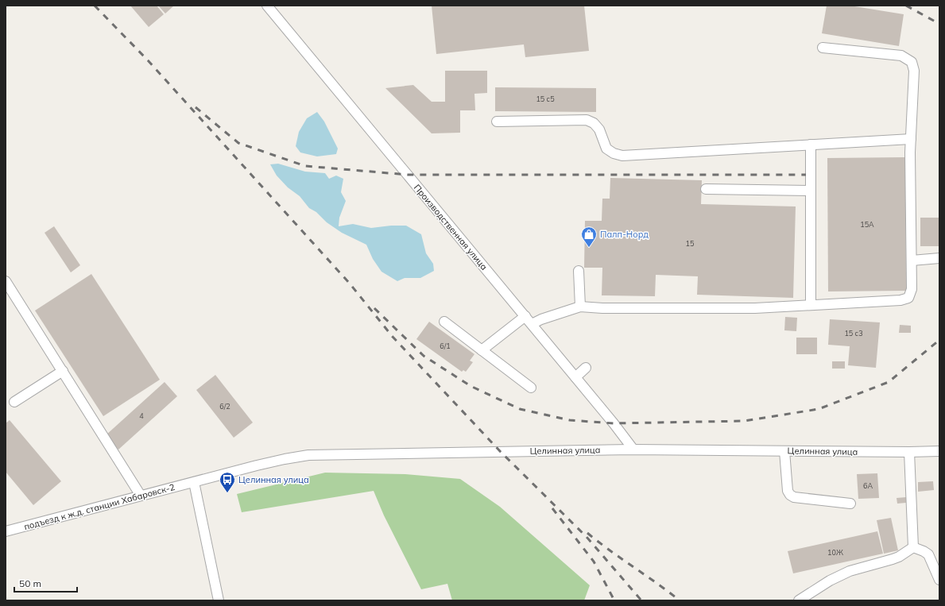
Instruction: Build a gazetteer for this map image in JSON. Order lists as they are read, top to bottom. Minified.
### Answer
{"streets":{"street":["Производственная улица","Целинная улица","подъезд к ж.д. станции Хабаровск-2"]},"crossings":[["Производственная улица","Целинная улица"],["Целинная улица","подъезд к ж.д. станции Хабаровск-2"]],"places":{"shop":["Палп-Норд"],"bus stop":["Целинная улица"]},"house_numbers":["15 с5","15А","15","15 с3","6/1","6/2","4","6А","10Ж"],"scale_bar":"50 m"}
